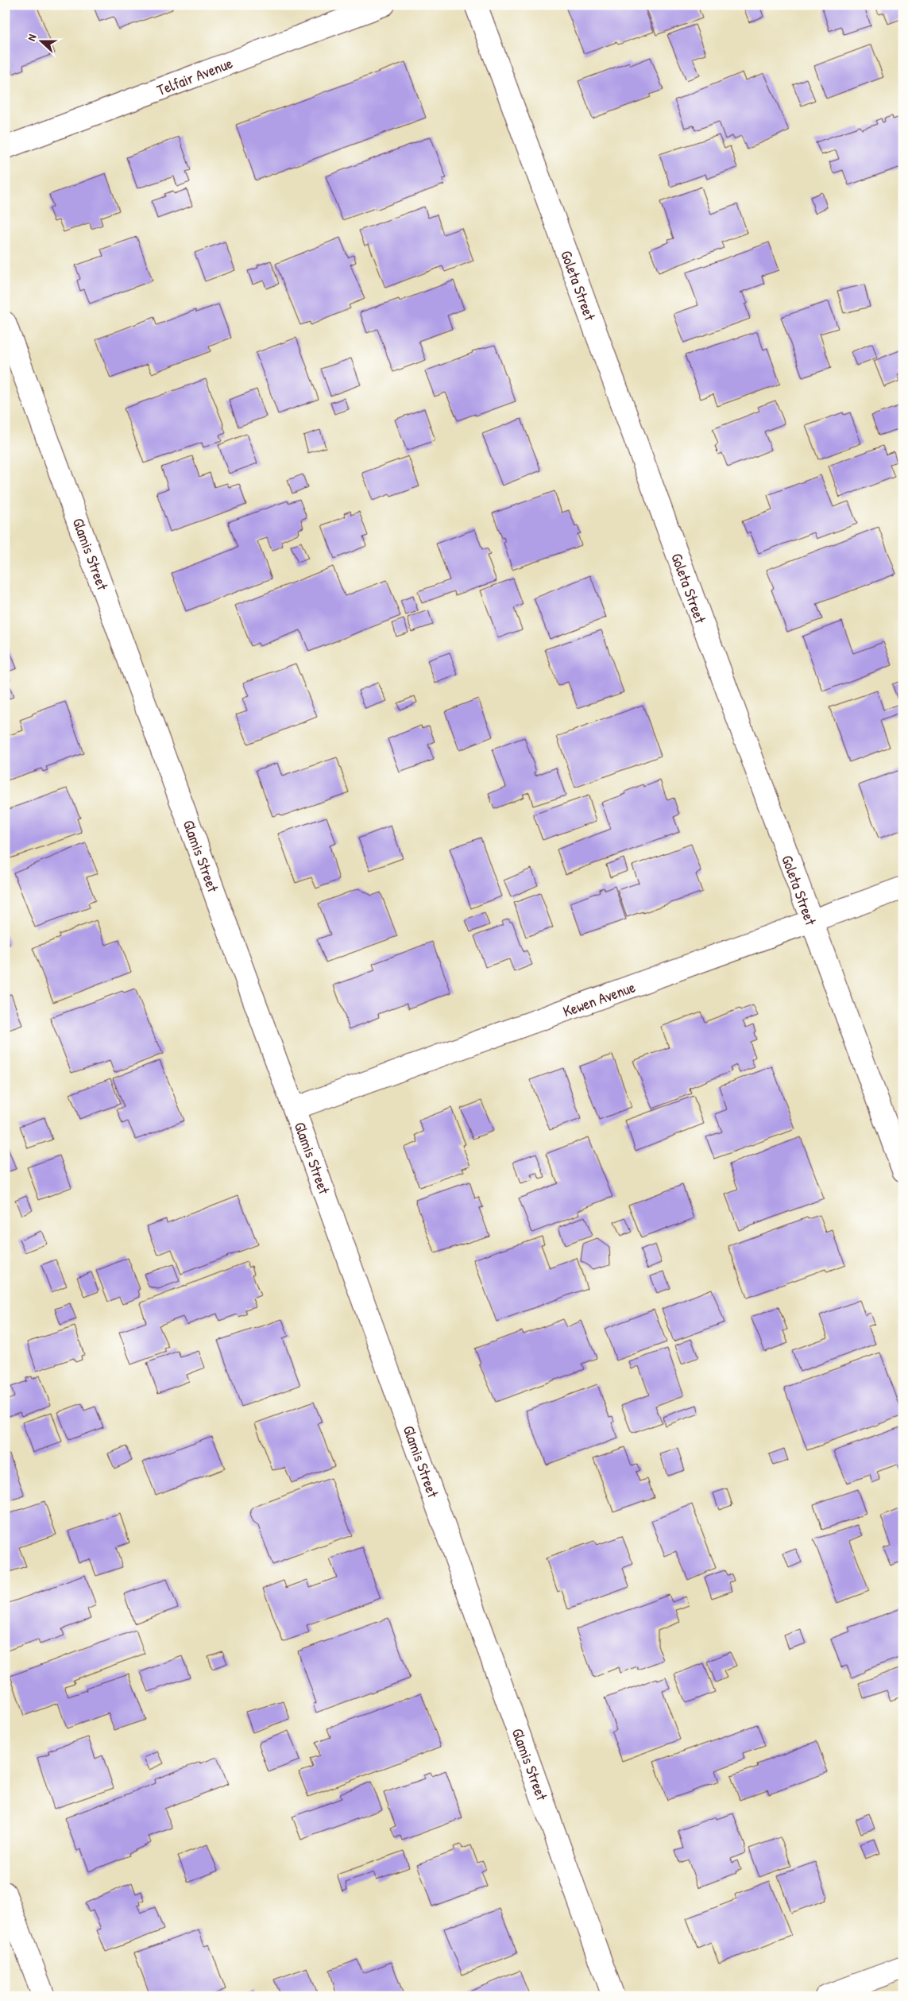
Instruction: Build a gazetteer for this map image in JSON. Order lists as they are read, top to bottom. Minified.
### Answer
{"streets":{"street":["Telfair Avenue","Goleta Street","Glamis Street","Kewen Avenue"]},"crossings":[["Goleta Street","Kewen Avenue"],["Glamis Street","Kewen Avenue"]],"north":"left"}
